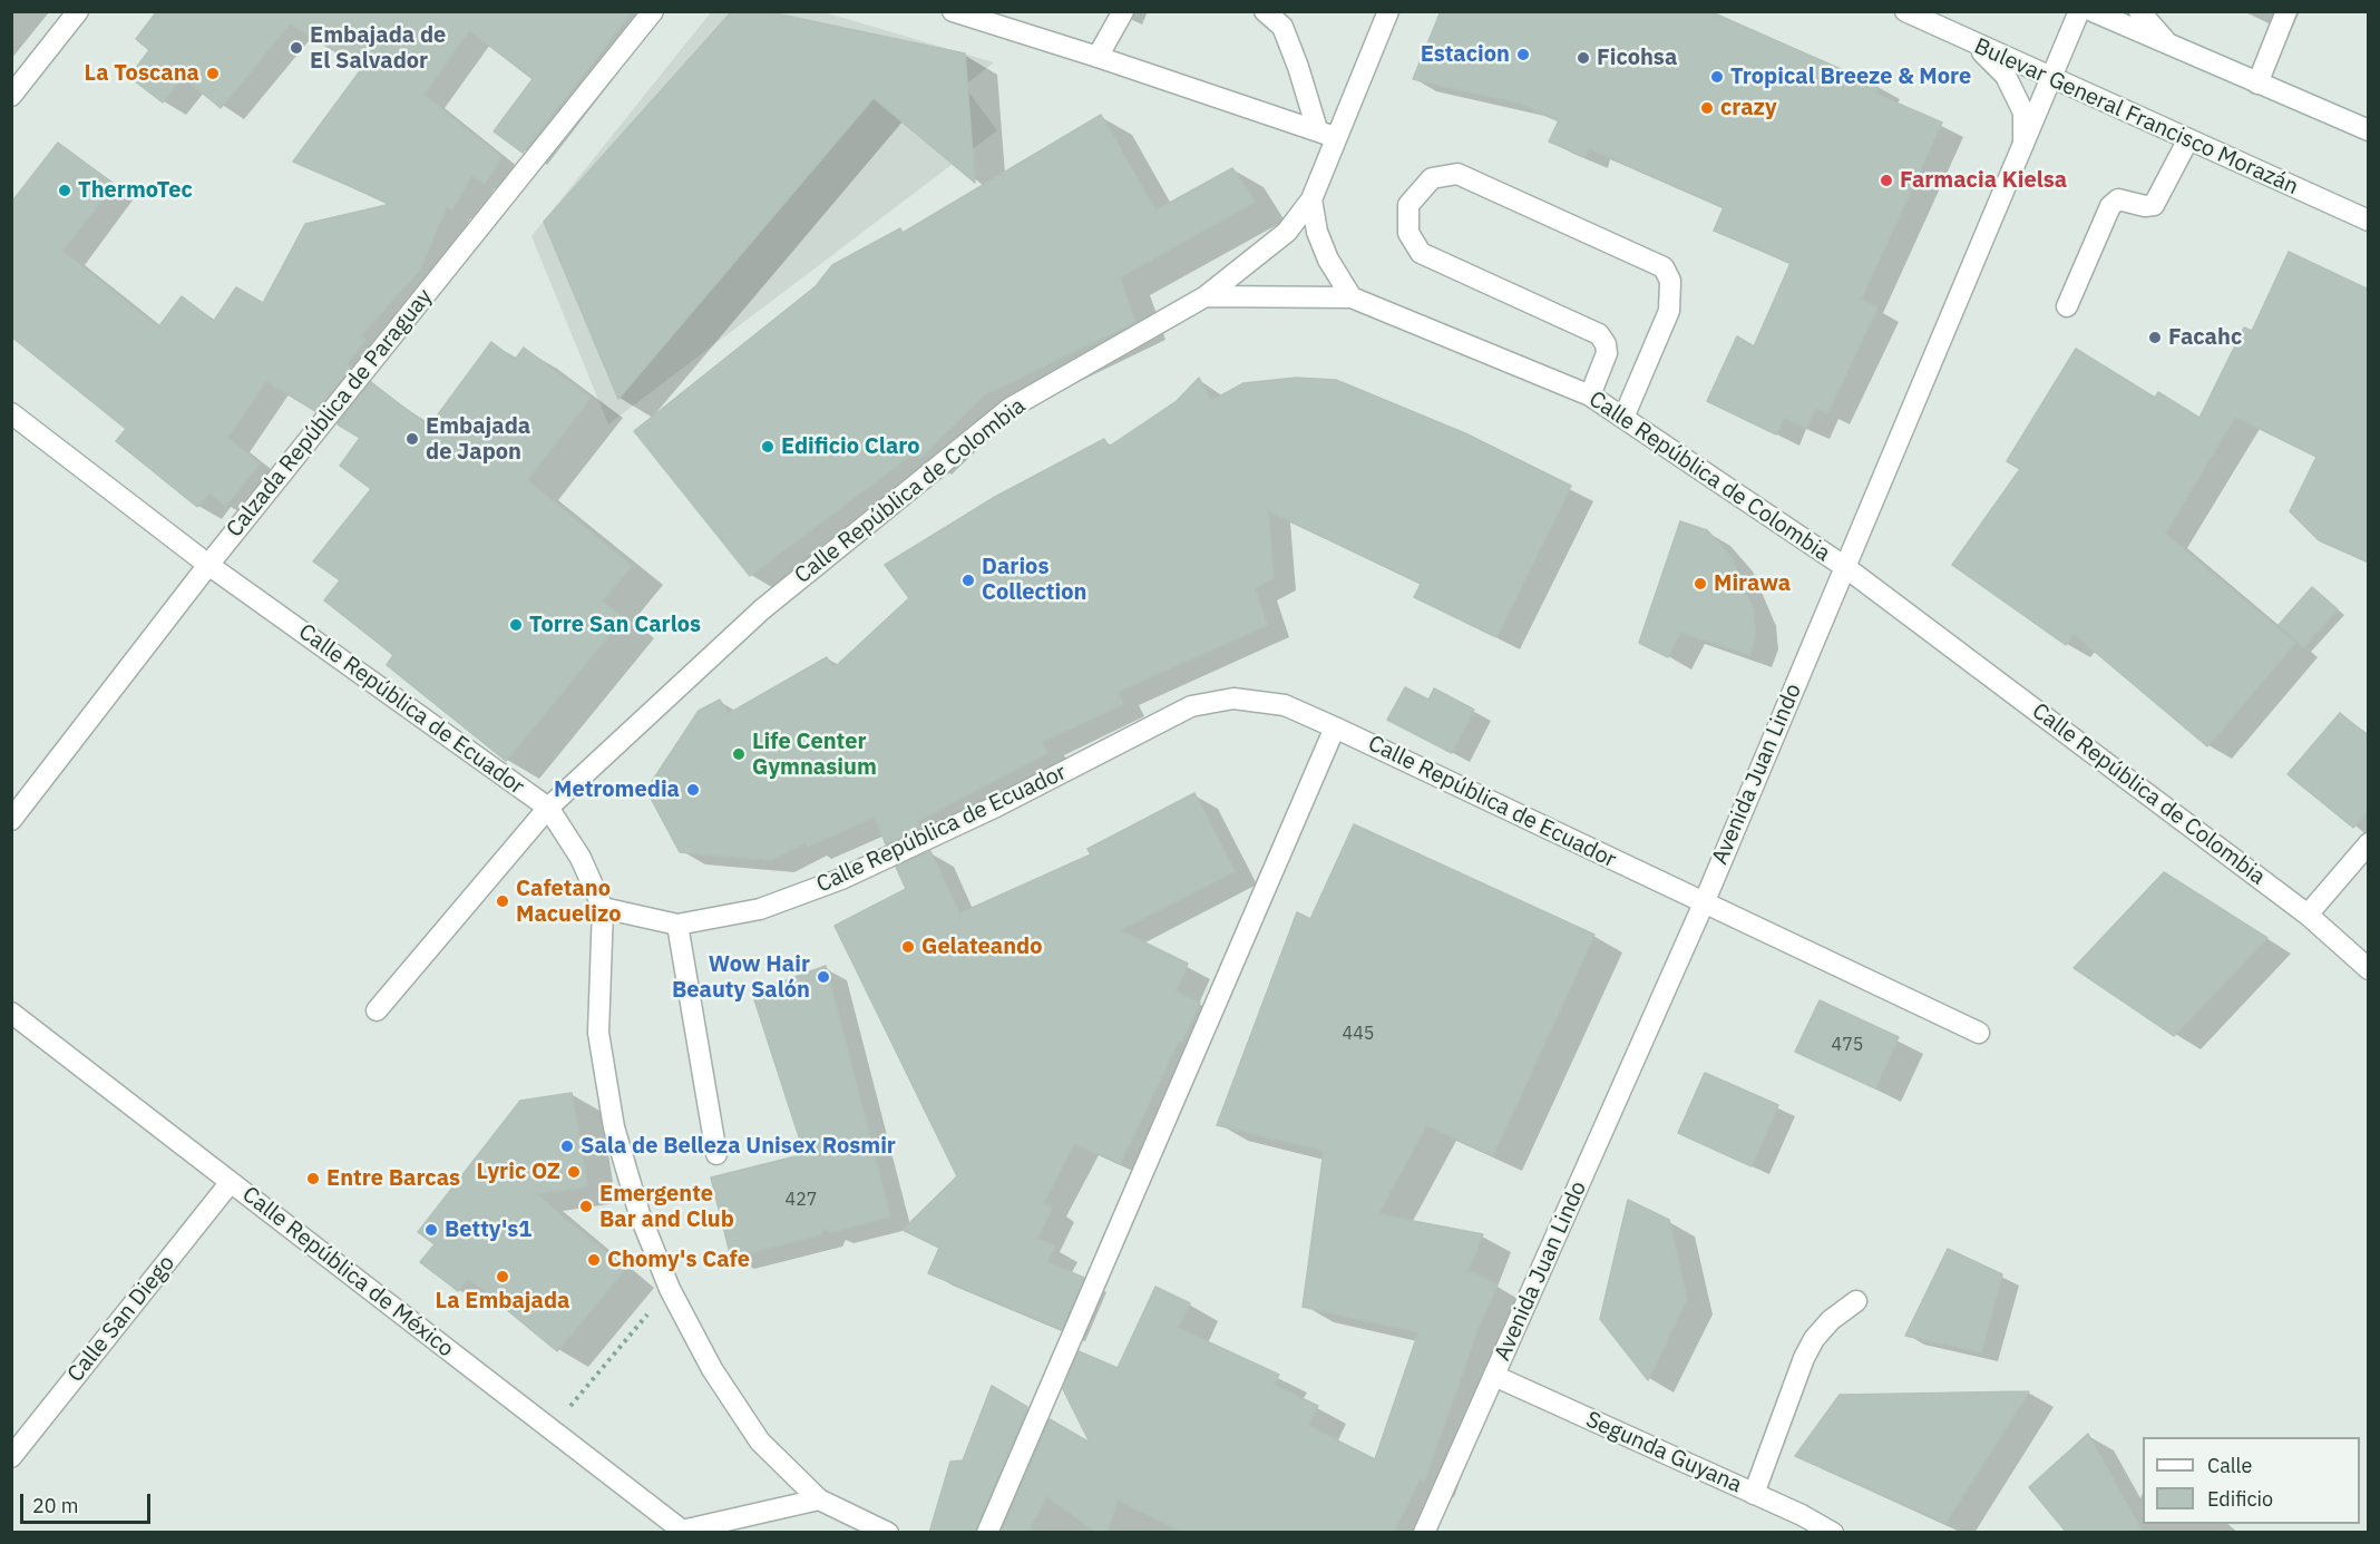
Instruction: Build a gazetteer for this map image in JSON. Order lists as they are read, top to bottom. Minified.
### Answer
{"streets":{"street":["Bulevar General Francisco Morazán","Calzada República de Paraguay","Calle República de Colombia","Calle República de Ecuador","Avenida Juan Lindo","Calle República de México","Calle San Diego","Segunda Guyana"]},"crossings":[["Bulevar General Francisco Morazán","Avenida Juan Lindo"],["Calzada República de Paraguay","Calle República de Ecuador"],["Calle República de Colombia","Calle República de Ecuador"],["Calle República de Colombia","Avenida Juan Lindo"],["Calle República de Ecuador","Avenida Juan Lindo"],["Avenida Juan Lindo","Segunda Guyana"],["Calle República de México","Calle San Diego"]],"places":["Embajada de El Salvador","Estacion","Ficohsa","La Toscana","Tropical Breeze & More","crazy","Farmacia Kielsa","ThermoTec","Facahc","Embajada de Japon","Edificio Claro","Darios Collection","Mirawa","Torre San Carlos","Life Center Gymnasium","Metromedia","Cafetano Macuelizo","Gelateando","Wow Hair Beauty Salón","Sala de Belleza Unisex Rosmir","Lyric OZ","Entre Barcas","Emergente Bar and Club","Betty's1","Chomy's Cafe","La Embajada"],"house_numbers":["445","475","427"],"legend":["Calle","Edificio"],"scale_bar":"20 m"}
